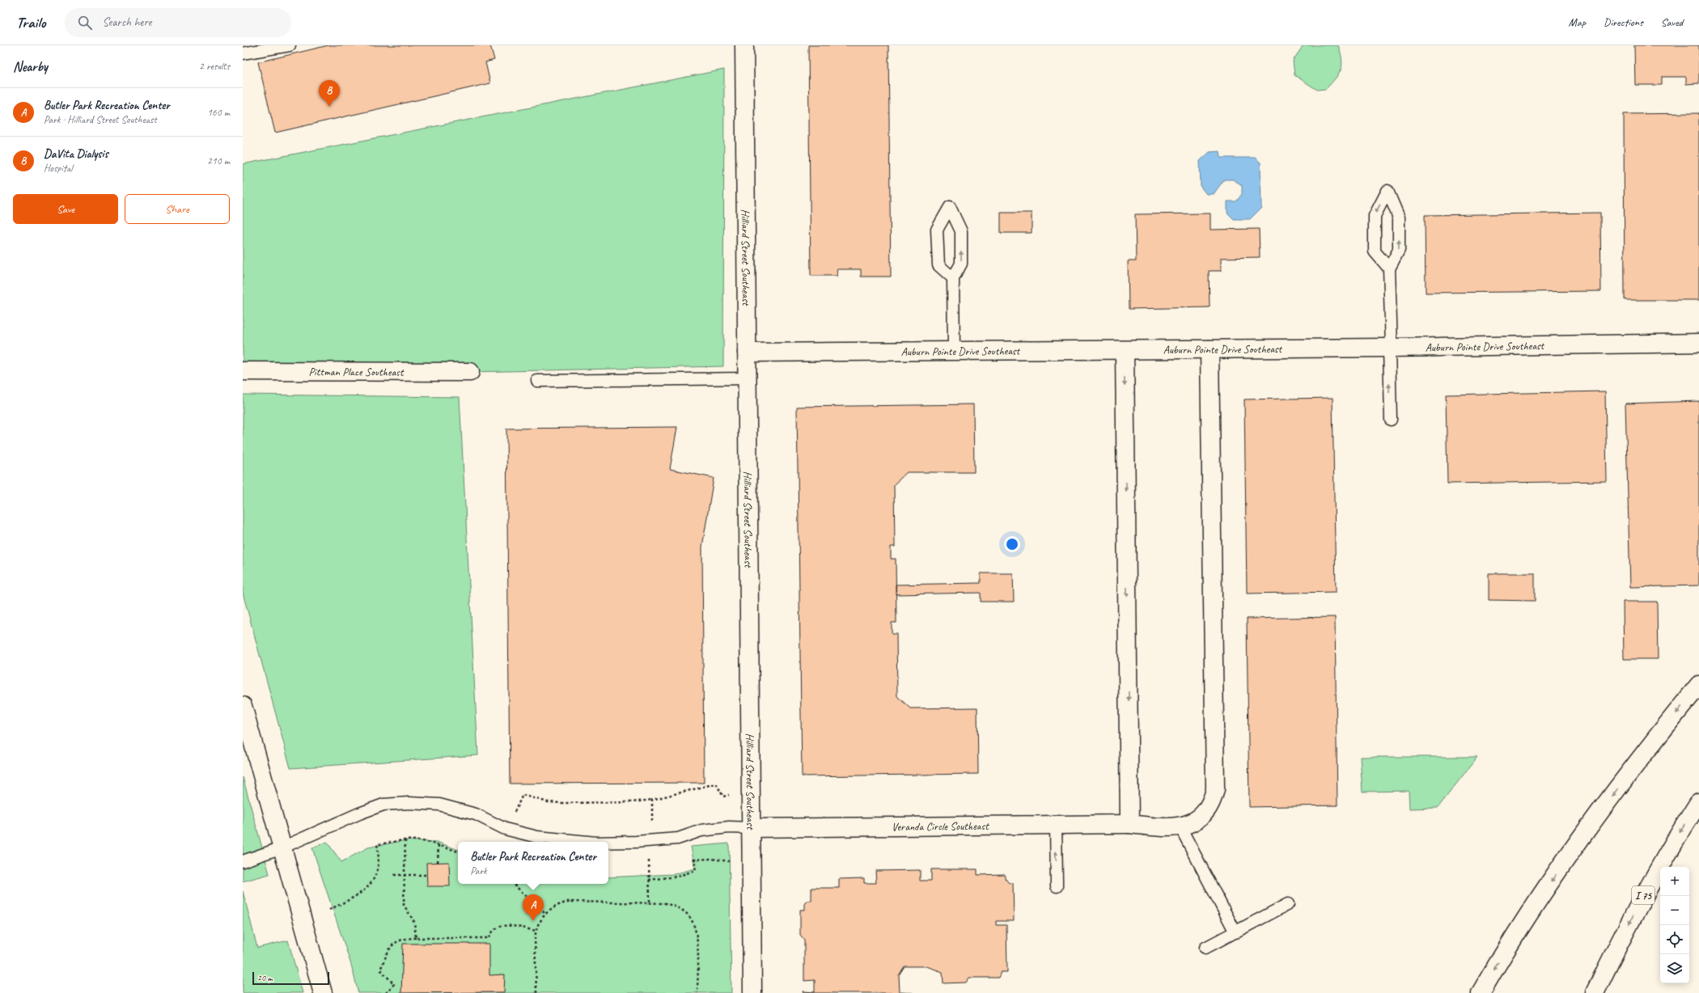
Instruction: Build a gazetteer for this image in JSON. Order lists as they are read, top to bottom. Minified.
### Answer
{"streets":{"main road":["Hilliard Street Southeast","Auburn Pointe Drive Southeast","Pittman Place Southeast","Veranda Circle Southeast","I 75"]},"crossings":[["Hilliard Street Southeast","Auburn Pointe Drive Southeast"],["Hilliard Street Southeast","Veranda Circle Southeast"],["Auburn Pointe Drive Southeast","Veranda Circle Southeast"]],"scale_bar":"20 m","page":{"header":"Trailo","search":"Search here","nav":["Map","Directions","Saved"],"heading":["Nearby","2 results"],"pins":["B","A"],"list":[{"mark":"A","name":"Butler Park Recreation Center","note":"Park · Hilliard Street Southeast","value":"160 m"},{"mark":"B","name":"DaVita Dialysis","note":"Hospital","value":"210 m"}],"buttons":["Save","Share"],"popup":["Butler Park Recreation Center","Park"],"map_buttons":["+","−"],"scale":"20 m"}}
